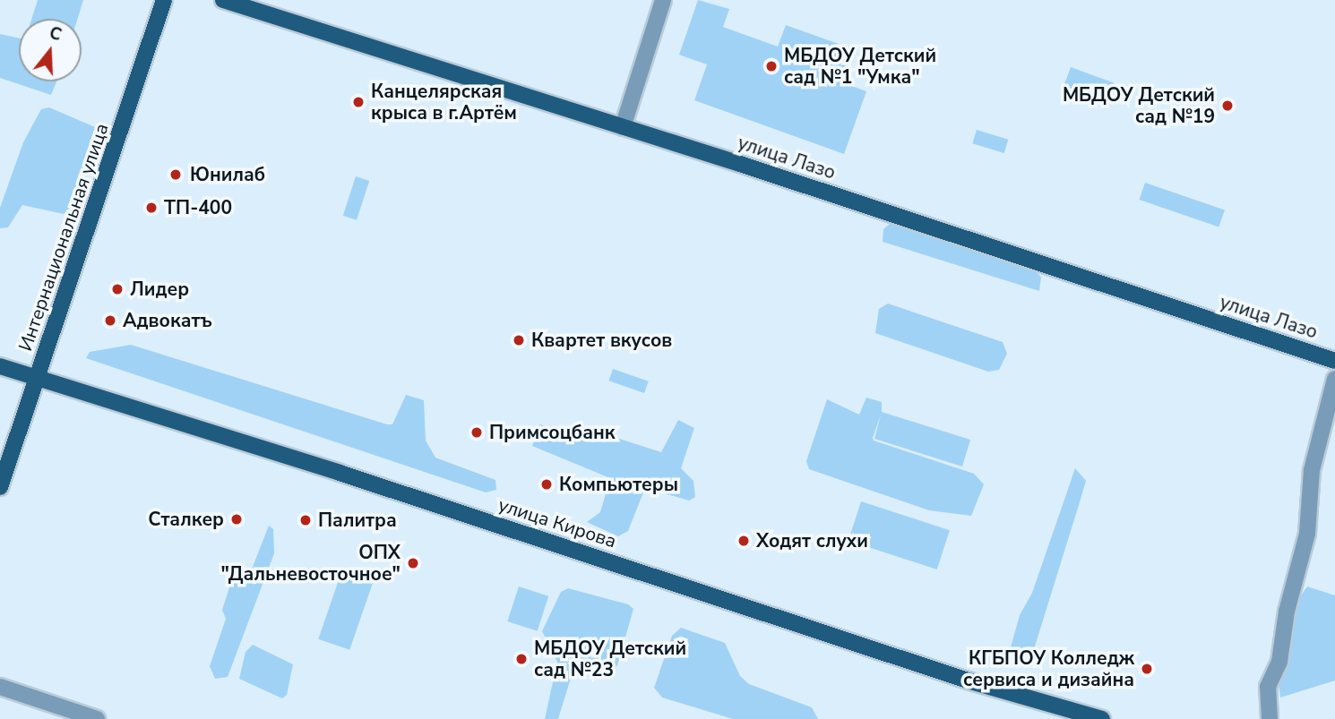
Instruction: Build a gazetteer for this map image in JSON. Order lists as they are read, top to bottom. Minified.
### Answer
{"streets":{"main road":["улица Лазо","Интернациональная улица","улица Кирова"]},"crossings":[["Интернациональная улица","улица Кирова"]],"places":["МБДОУ Детский сад №1 \"Умка\"","Канцелярская крыса в г.Артём","МБДОУ Детский сад №19","Юнилаб","ТП-400","Лидер","Адвокатъ","Квартет вкусов","Примсоцбанк","Компьютеры","Сталкер","Палитра","Ходят слухи","ОПХ \"Дальневосточное\"","МБДОУ Детский сад №23","КГБПОУ Колледж сервиса и дизайна"],"north":"top"}
